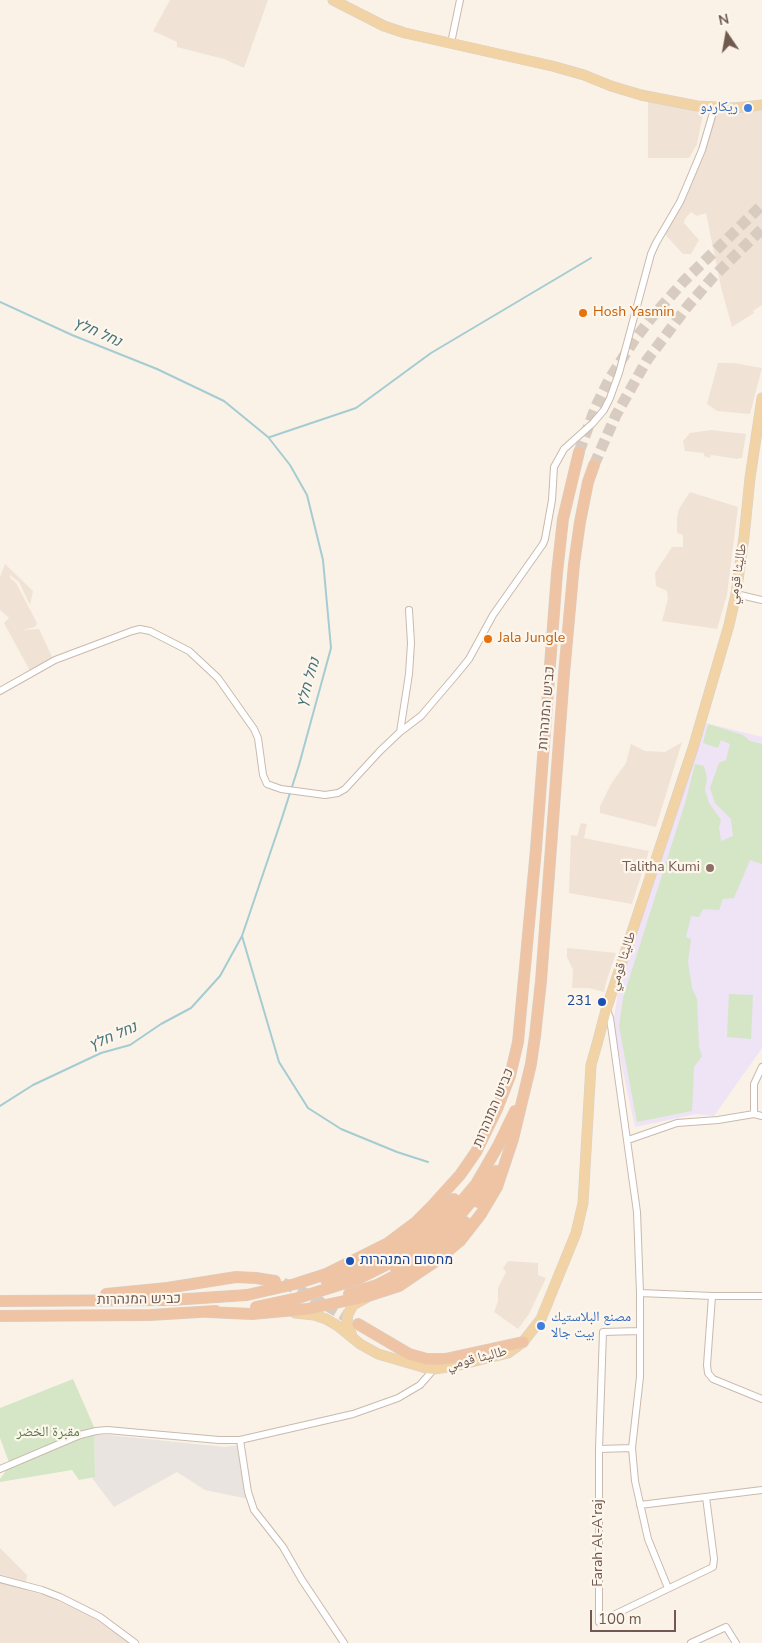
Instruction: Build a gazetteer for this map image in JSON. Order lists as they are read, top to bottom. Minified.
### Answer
{"streets":{"highway":["כביש המנהרות"],"main road":["طاليثا قومي"],"street":["Farah Al-A'raj"]},"water":["נחל חלץ"],"parks":["مقبرة الخضر"],"places":["ريكاردو","Hosh Yasmin","Jala Jungle","Talitha Kumi","231","מחסום המנהרות","مصنع البلاستيك بيت جالا"],"scale_bar":"100 m","north":"top"}
